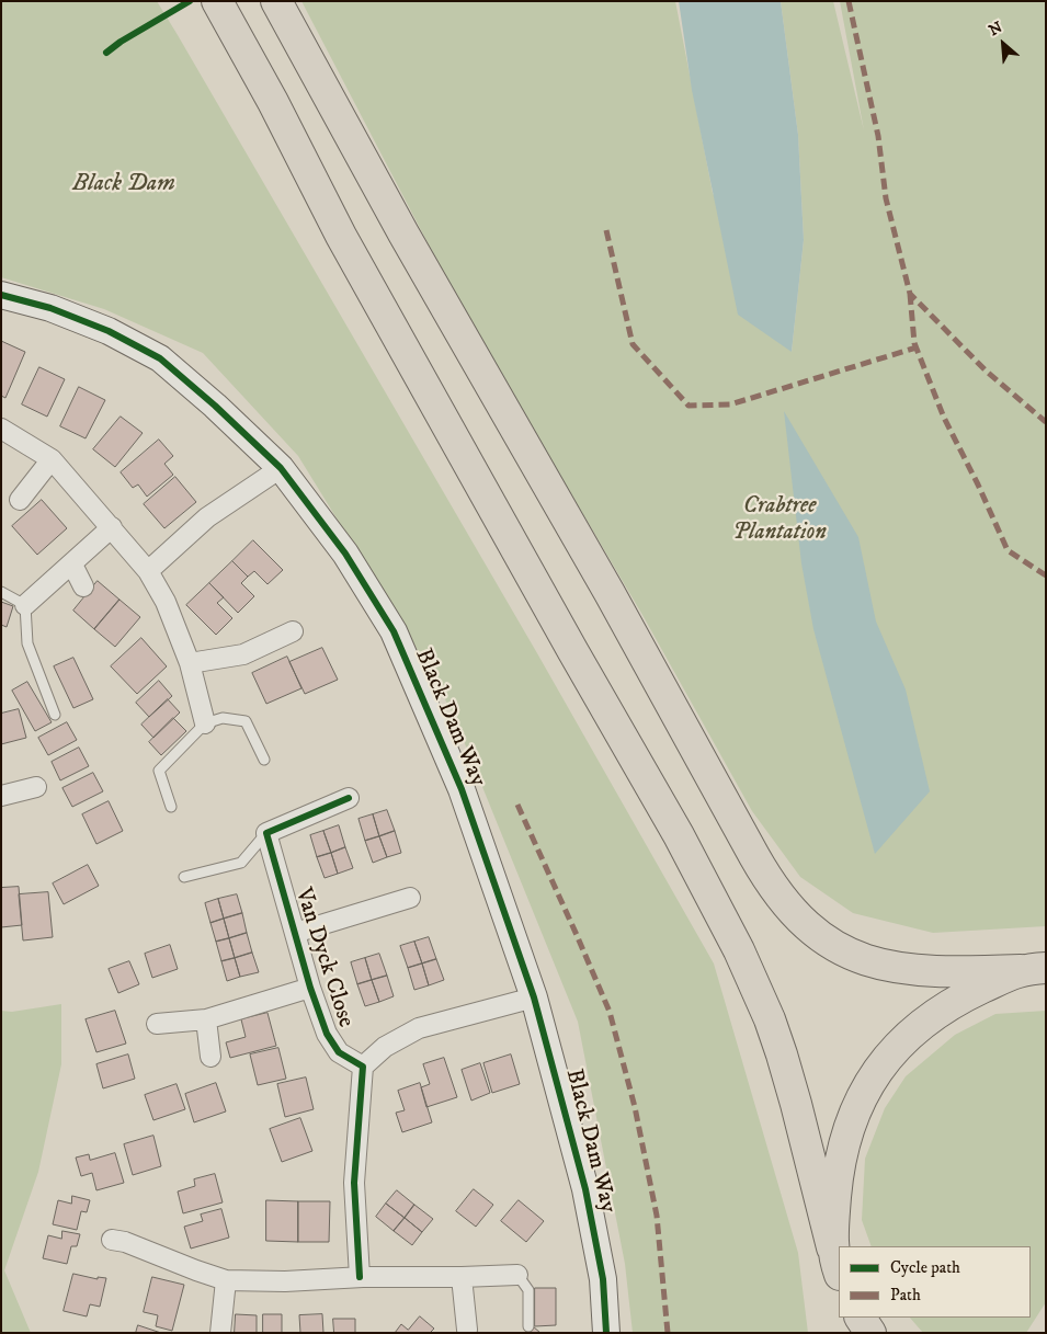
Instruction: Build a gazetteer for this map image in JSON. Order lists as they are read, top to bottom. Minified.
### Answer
{"streets":{"street":["Black Dam Way","Van Dyck Close"]},"parks":["Black Dam","Crabtree Plantation"],"legend":["Cycle path","Path"],"north":"top left"}
